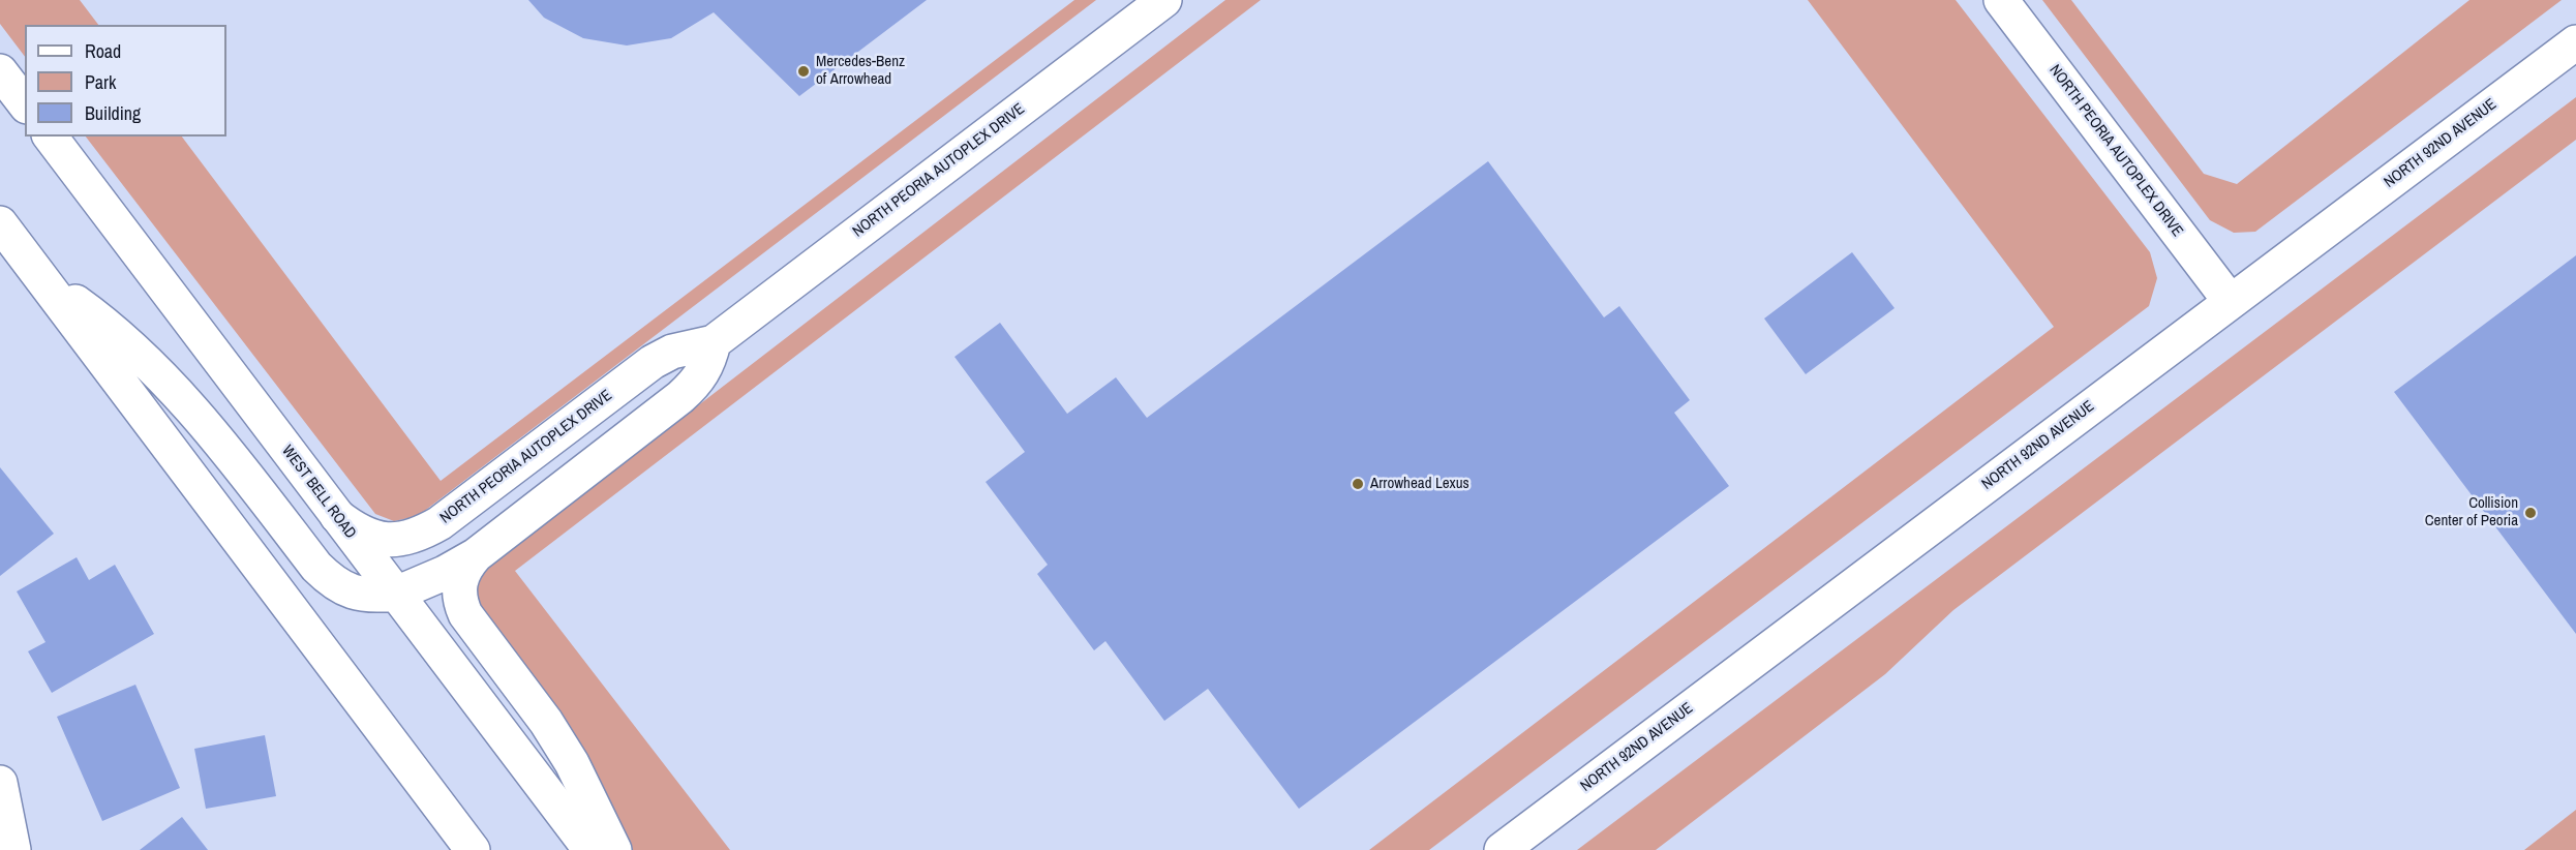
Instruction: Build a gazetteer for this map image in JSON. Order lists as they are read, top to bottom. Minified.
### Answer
{"streets":{"street":["NORTH 92ND AVENUE","NORTH PEORIA AUTOPLEX DRIVE","WEST BELL ROAD"]},"crossings":[["NORTH 92ND AVENUE","NORTH PEORIA AUTOPLEX DRIVE"],["NORTH PEORIA AUTOPLEX DRIVE","WEST BELL ROAD"]],"places":["Mercedes-Benz of Arrowhead","Arrowhead Lexus","Collision Center of Peoria"],"legend":["Road","Park","Building"]}
